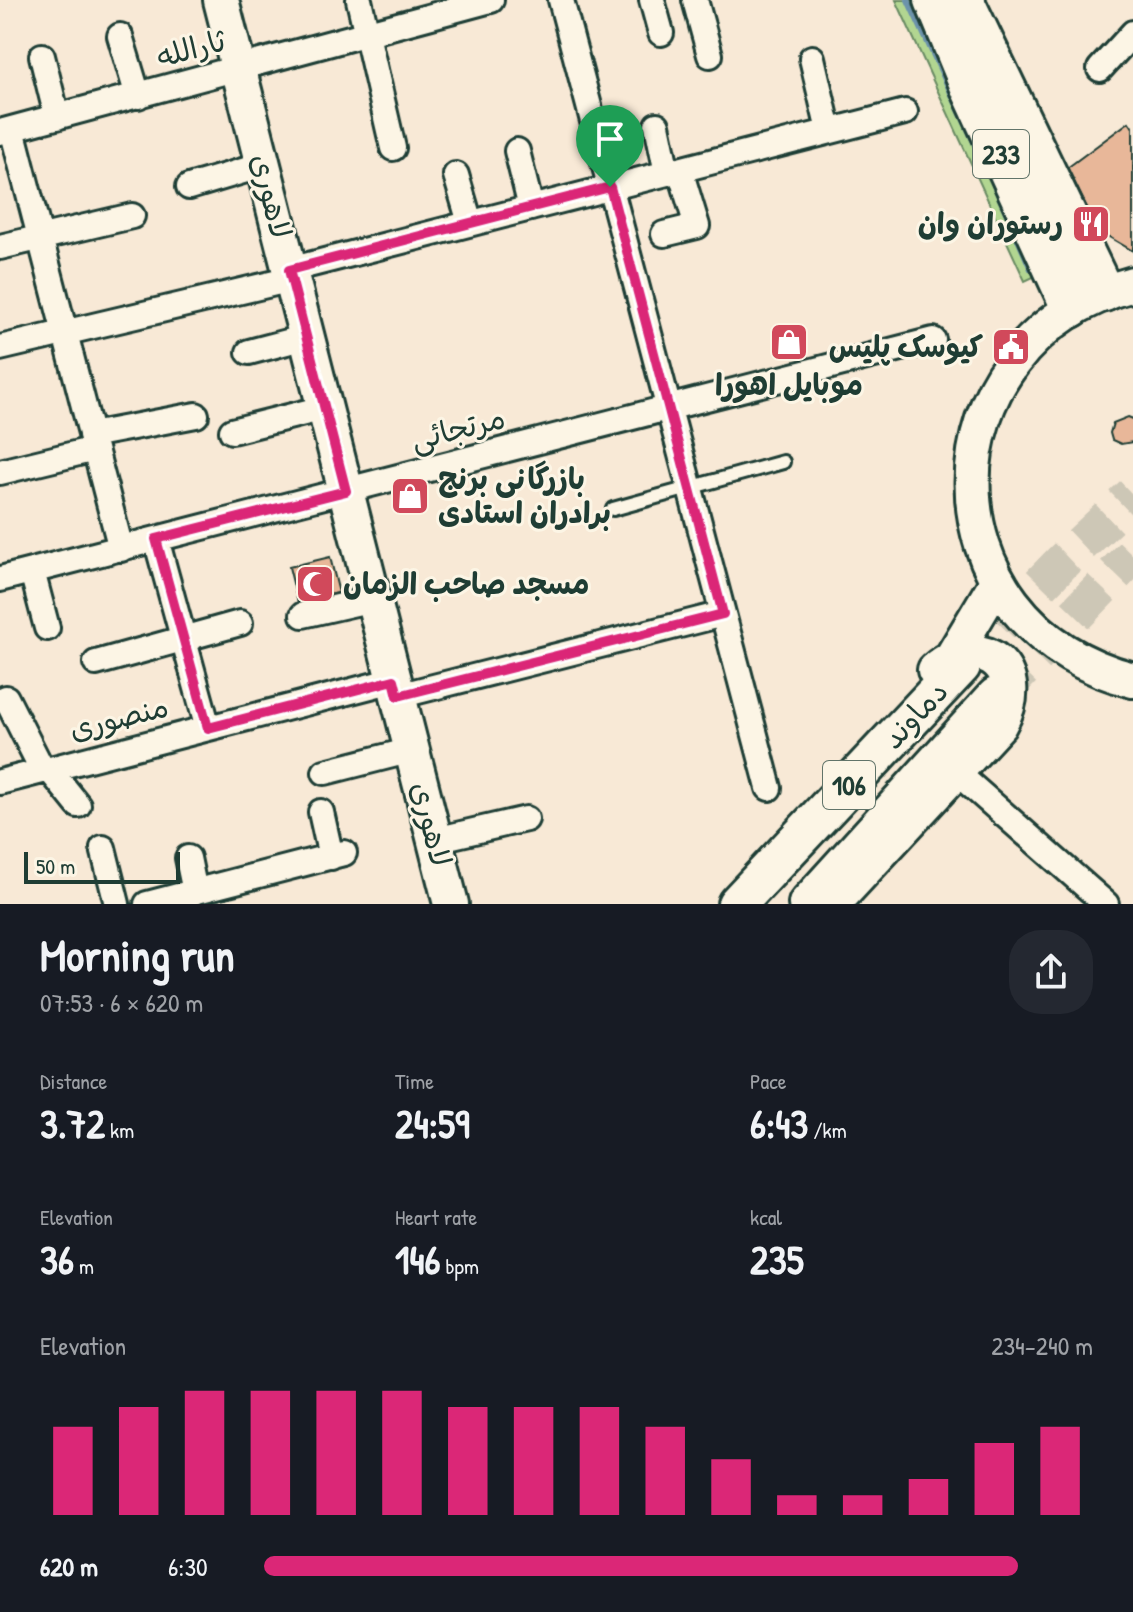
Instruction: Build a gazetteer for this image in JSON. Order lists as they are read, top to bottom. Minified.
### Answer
{"streets":{"main road":["233","لاهوری","دماوند","106"],"street":["ثارالله","مرتجائی","منصوری"]},"crossings":[["ثارالله","لاهوری"],["لاهوری","مرتجائی"],["لاهوری","منصوری"]],"places":{"restaurant":["رستوران وان"],"shop":["موبایل اهورا","بازرگانی برنج برادران استادی"],"public building":["کیوسک پلیس"],"mosque":["مسجد صاحب الزمان"]},"scale_bar":"50 m","page":{"scale":"50 m","heading":["Morning run","07:53 · 6 × 620 m"],"stats":[["Distance","3.72 km"],["Time","24:59"],["Pace","6:43 /km"],["Elevation","36 m"],["Heart rate","146 bpm"],["kcal","235"]],"chart":["Elevation","234–240 m"],"list":[{"name":"620 m","note":"6:30"}]}}
